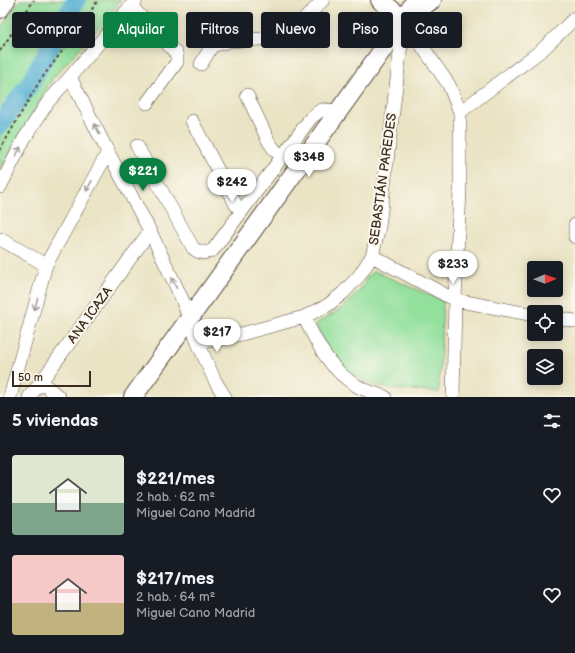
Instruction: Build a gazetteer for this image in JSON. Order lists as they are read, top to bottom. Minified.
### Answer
{"streets":{"street":["SEBASTIÁN PAREDES","ANA ICAZA"]},"scale_bar":"50 m","north":"right","page":{"chip":["Comprar","Alquilar","Filtros","Nuevo","Piso","Casa"],"price":["$348","$221","$242","$233","$217"],"scale":"50 m","heading":"5 viviendas","list":[{"name":"$221/mes","note":"2 hab. · 62 m² · Miguel Cano Madrid"},{"name":"$217/mes","note":"2 hab. · 64 m² · Miguel Cano Madrid"}]}}
